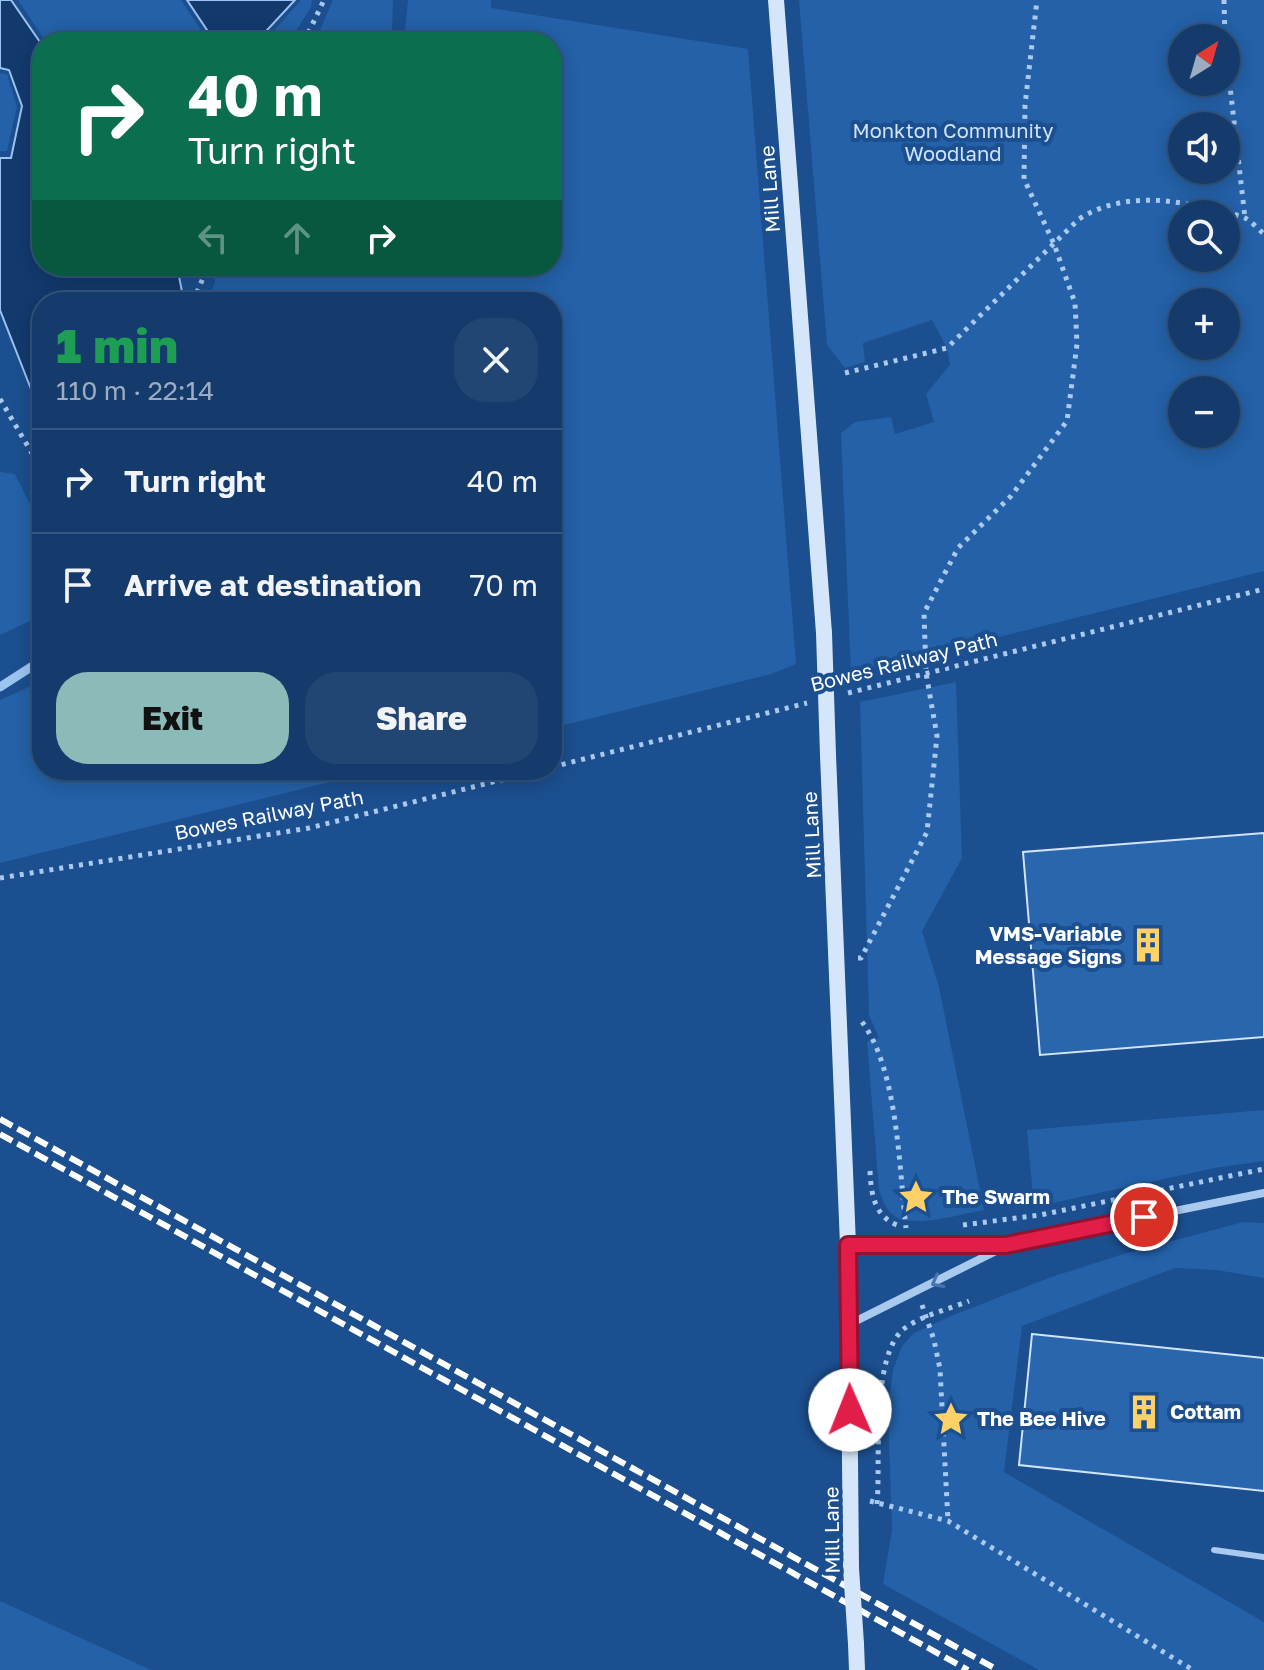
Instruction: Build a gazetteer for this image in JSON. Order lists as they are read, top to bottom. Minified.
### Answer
{"streets":{"main road":["Mill Lane"],"path":["Bowes Railway Path"]},"parks":["Monkton Community Woodland"],"places":{"building":["VMS-Variable Message Signs","Cottam"],"place":["The Swarm","The Bee Hive"]},"north":"top right","page":{"map_buttons":["+","−"],"turn":["40 m","Turn right"],"heading":["1 min","110 m · 22:14"],"list":[{"name":"Turn right","value":"40 m"},{"name":"Arrive at destination","value":"70 m"}],"buttons":["Exit","Share"]}}
